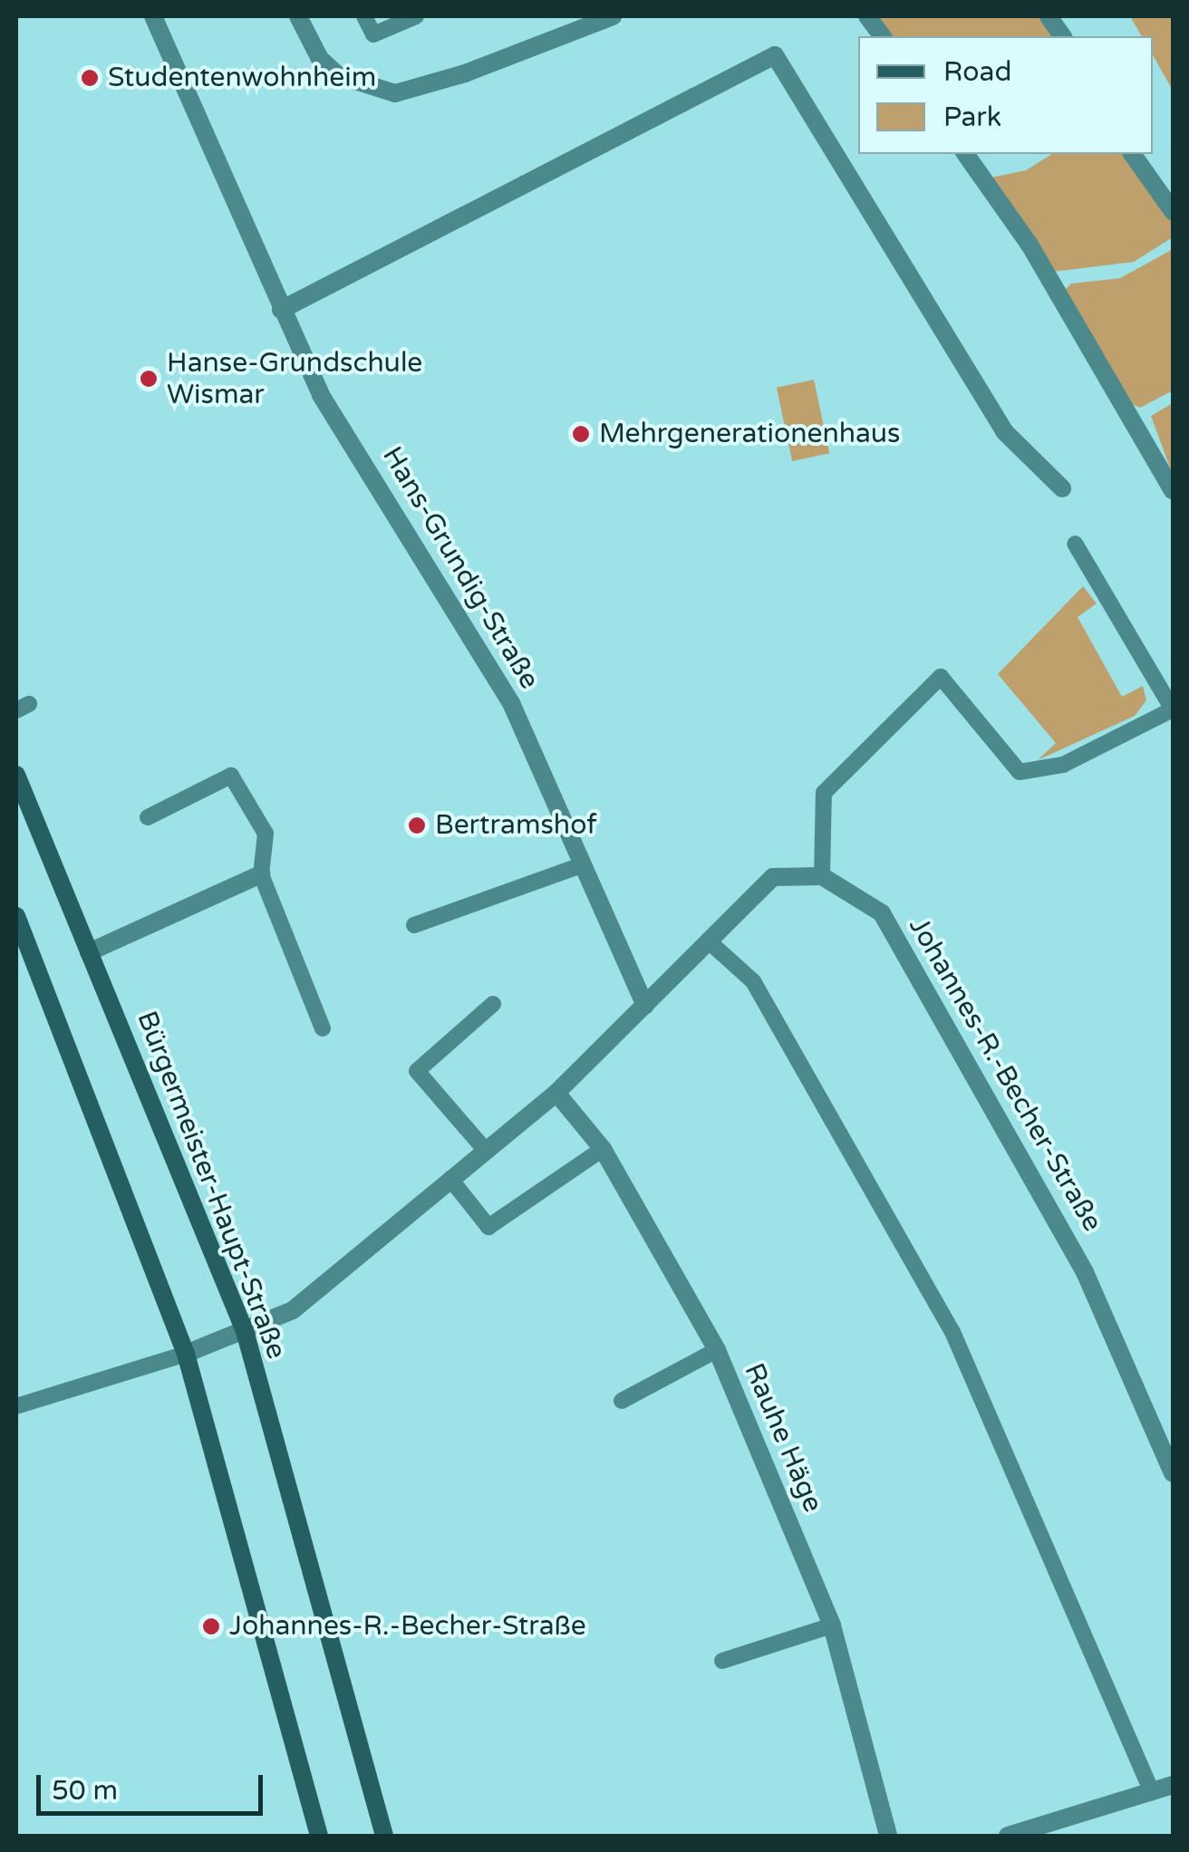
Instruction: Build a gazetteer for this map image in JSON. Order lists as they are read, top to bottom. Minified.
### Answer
{"streets":{"street":["Hans-Grundig-Straße","Johannes-R.-Becher-Straße","Bürgermeister-Haupt-Straße","Rauhe Häge"]},"places":["Studentenwohnheim","Hanse-Grundschule Wismar","Mehrgenerationenhaus","Bertramshof","Johannes-R.-Becher-Straße"],"legend":["Road","Park"],"scale_bar":"50 m"}
